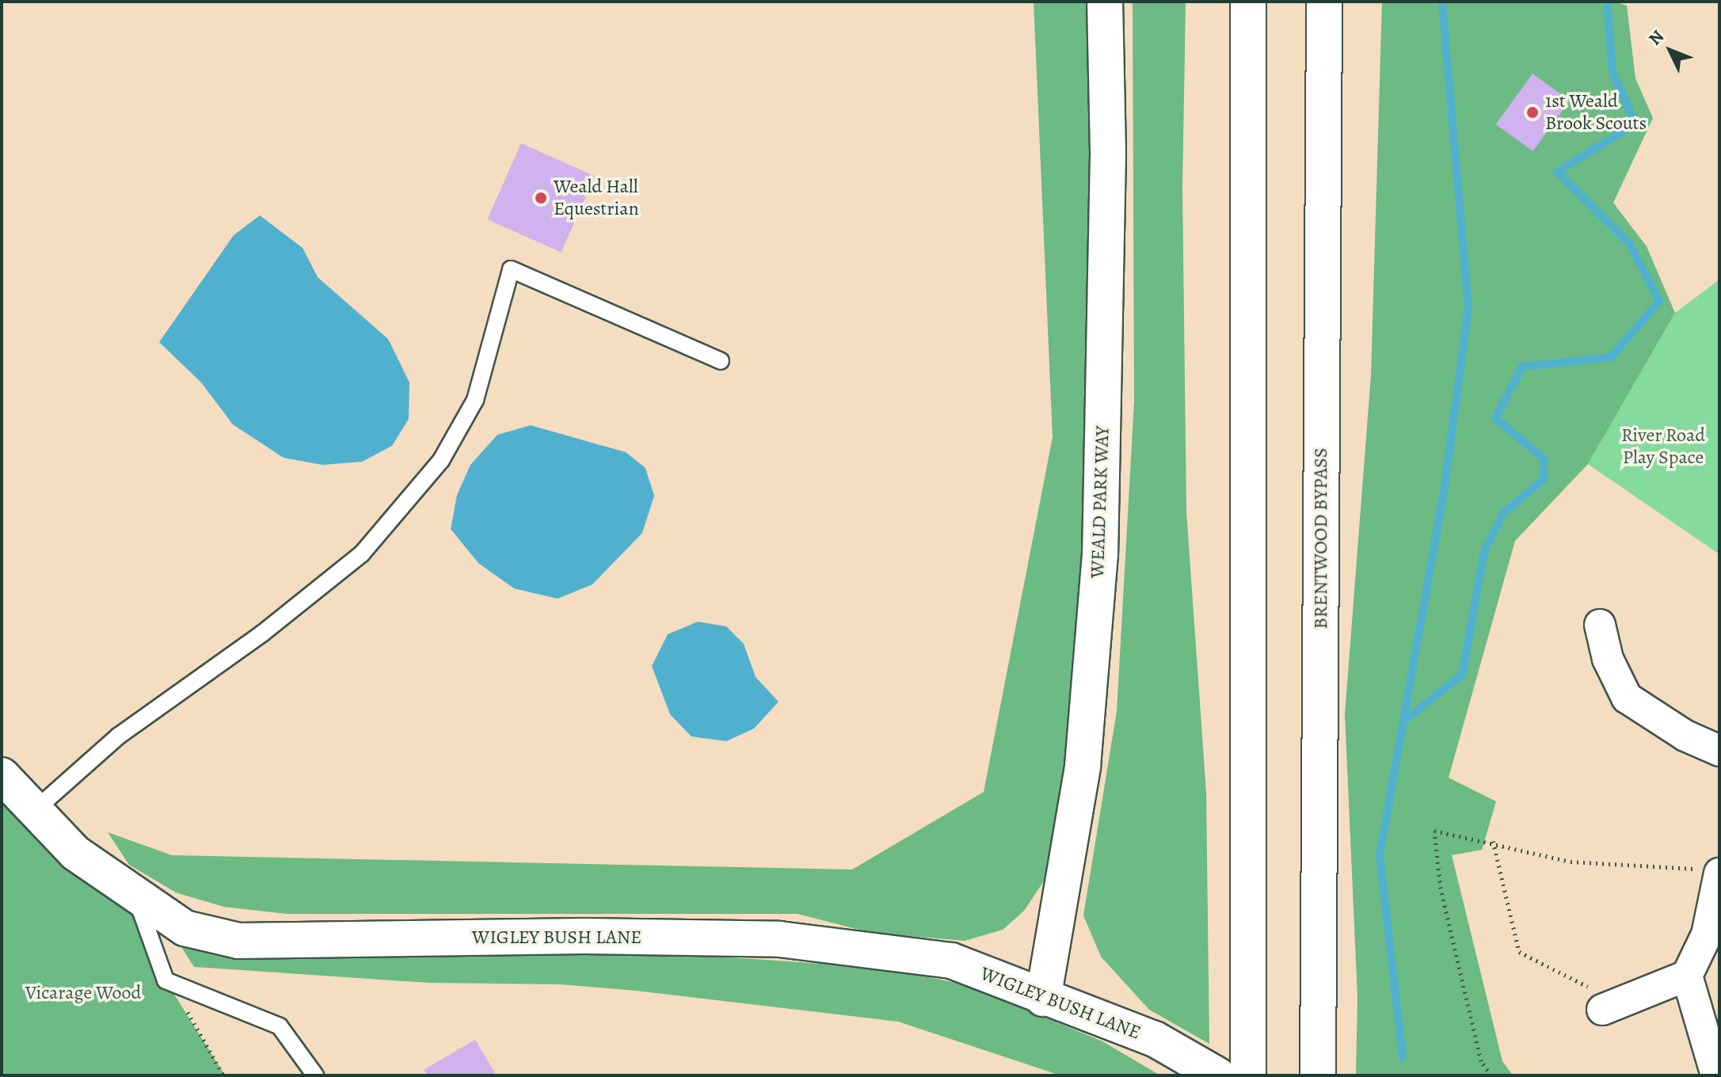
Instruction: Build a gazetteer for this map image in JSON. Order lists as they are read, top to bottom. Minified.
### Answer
{"streets":{"main road":["WEALD PARK WAY","BRENTWOOD BYPASS","WIGLEY BUSH LANE"]},"crossings":[["WEALD PARK WAY","WIGLEY BUSH LANE"]],"parks":["River Road Play Space","Vicarage Wood"],"places":["1st Weald Brook Scouts","Weald Hall Equestrian"],"north":"top left"}
